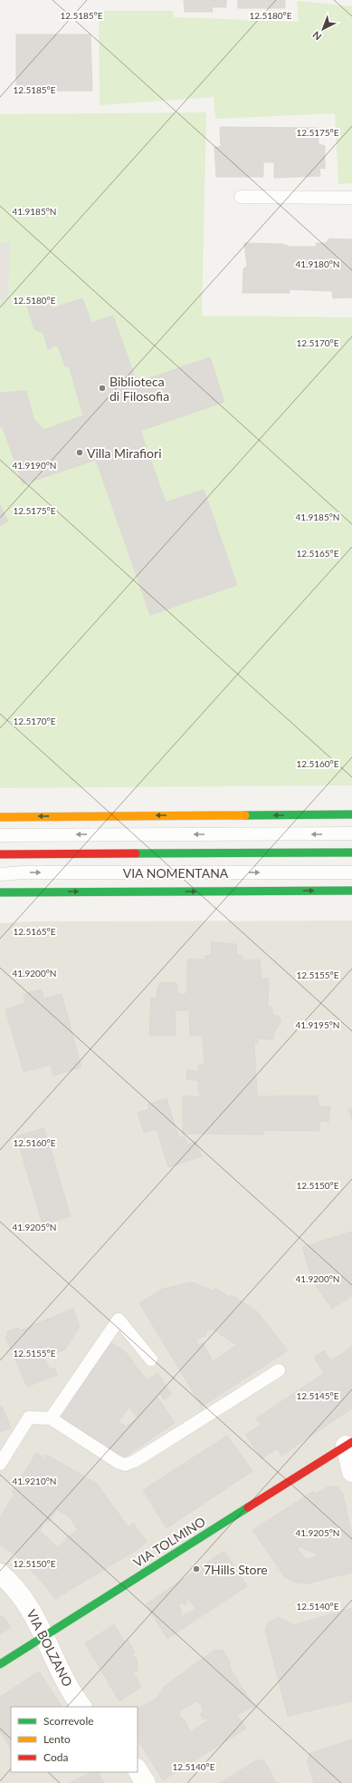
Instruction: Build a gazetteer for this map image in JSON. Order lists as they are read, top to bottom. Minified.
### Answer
{"streets":{"street":["VIA NOMENTANA","VIA TOLMINO","VIA BOLZANO"]},"crossings":[["VIA TOLMINO","VIA BOLZANO"]],"places":["Biblioteca di Filosofia","Villa Mirafiori","7Hills Store"],"legend":["Scorrevole","Lento","Coda"],"north":"bottom left","coordinates":["12.5180°E","12.5185°E","12.5175°E","41.9185°N","41.9180°N","12.5170°E","41.9190°N","12.5165°E","12.5160°E","41.9200°N","12.5155°E","41.9195°N","12.5150°E","41.9205°N","12.5145°E","41.9210°N","12.5140°E"]}
